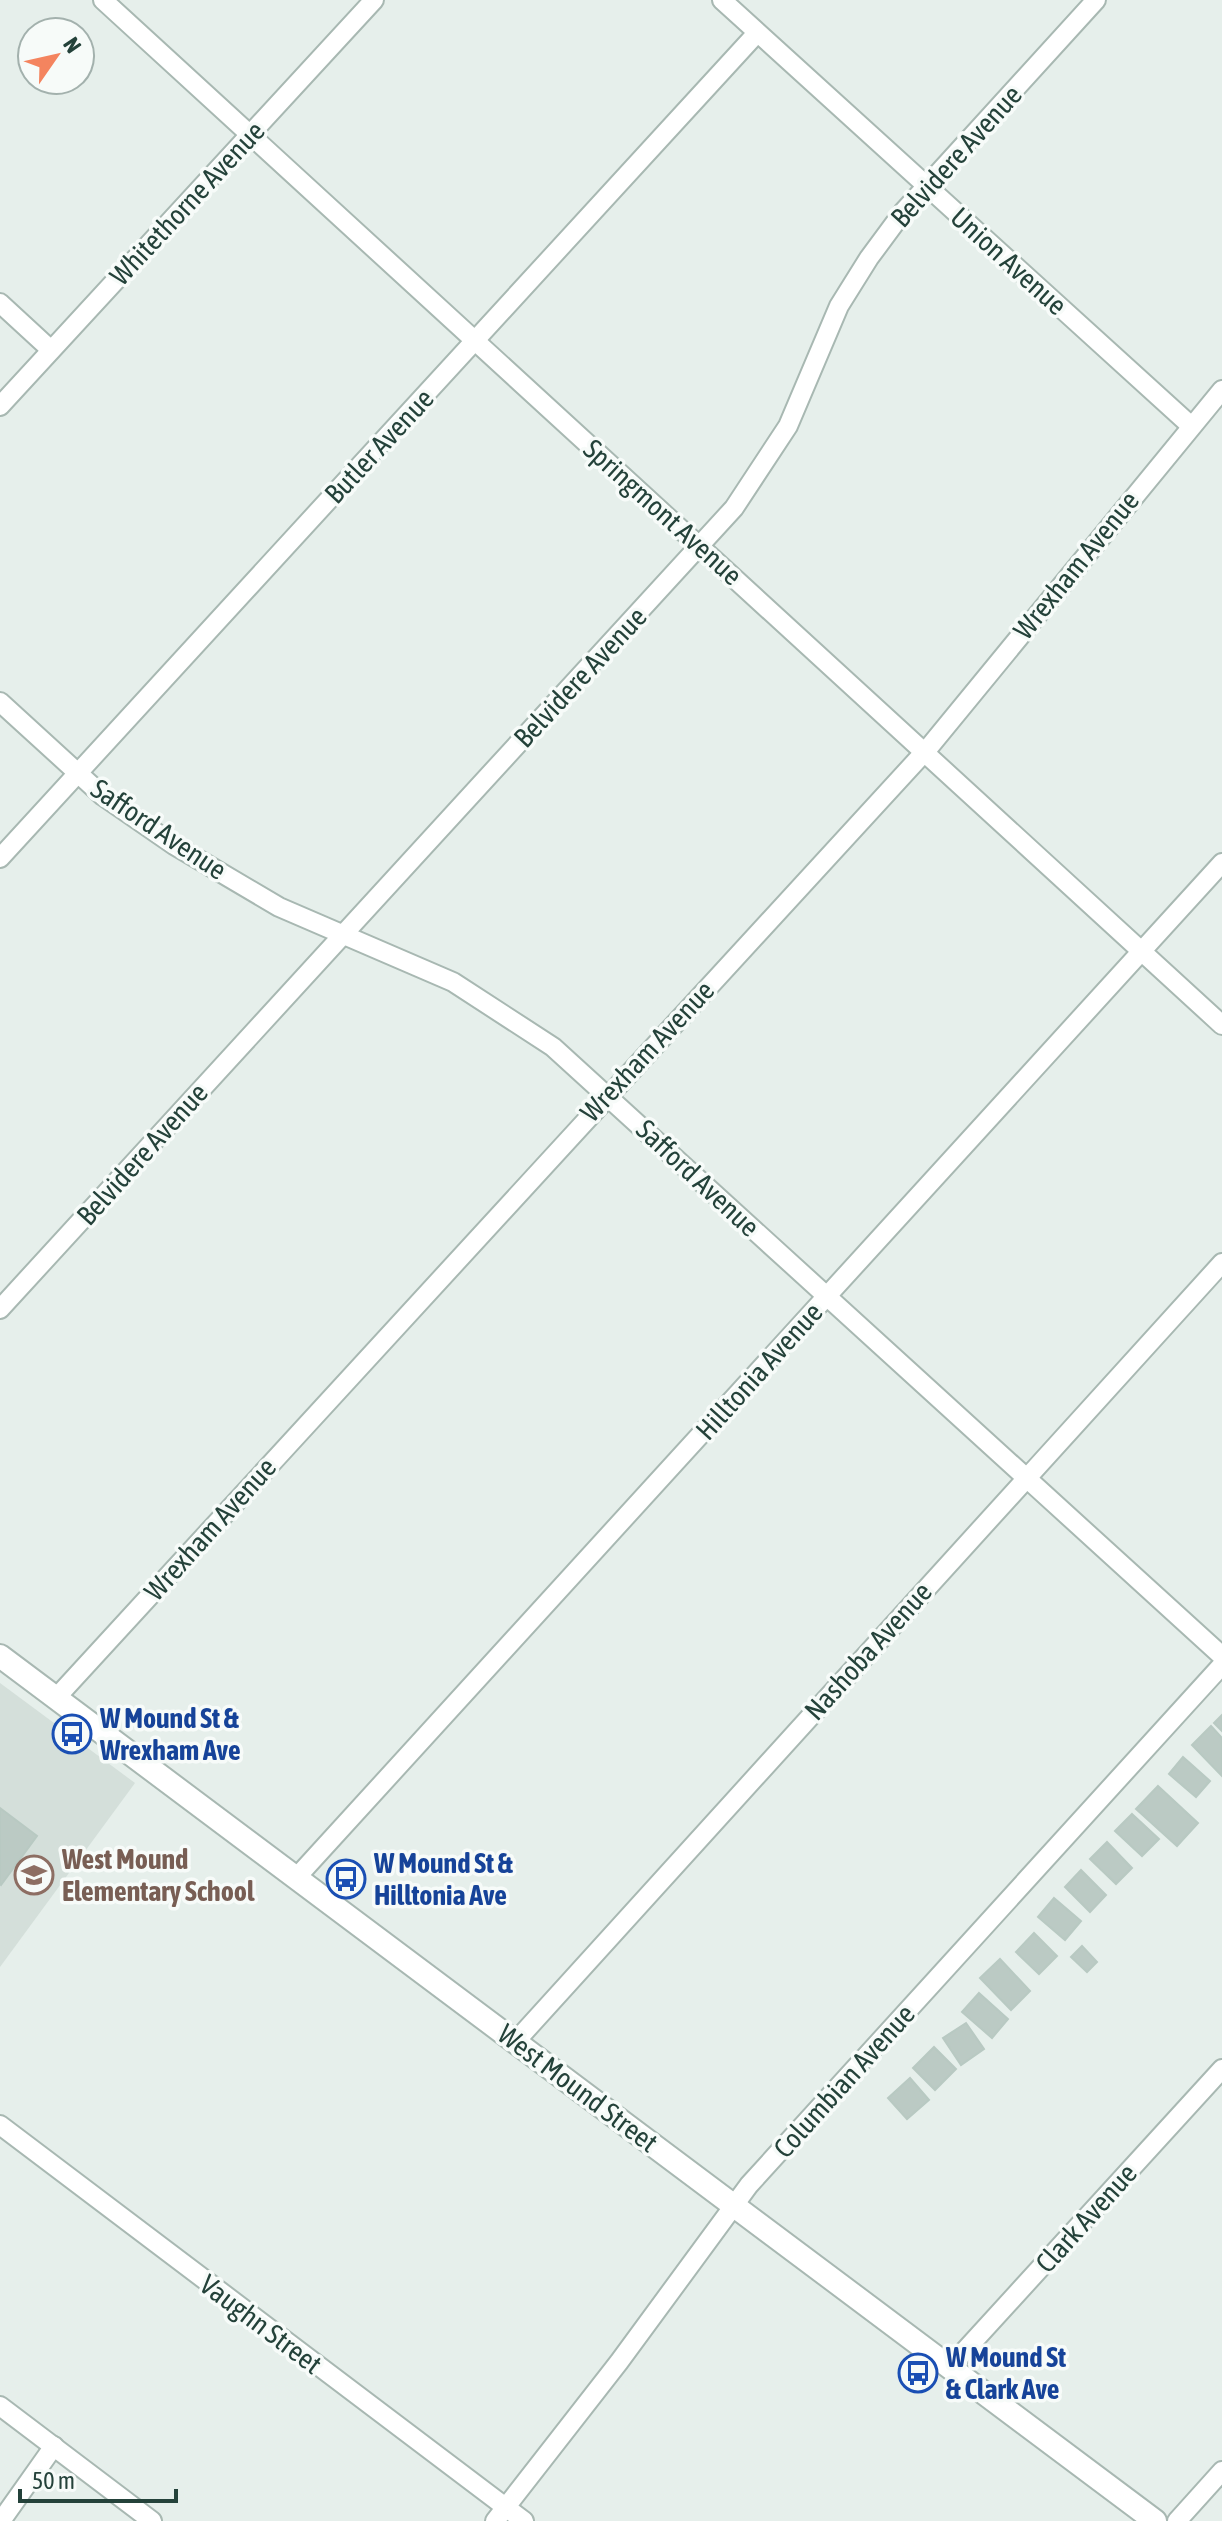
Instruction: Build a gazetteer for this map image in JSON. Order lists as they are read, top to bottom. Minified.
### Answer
{"streets":{"street":["Belvidere Avenue","Whitethorne Avenue","Union Avenue","Butler Avenue","Springmont Avenue","Wrexham Avenue","Safford Avenue","Hilltonia Avenue","Nashoba Avenue","Columbian Avenue","West Mound Street","Clark Avenue","Vaughn Street"]},"crossings":[["Belvidere Avenue","Union Avenue"],["Belvidere Avenue","Springmont Avenue"],["Belvidere Avenue","Safford Avenue"],["Whitethorne Avenue","Springmont Avenue"],["Union Avenue","Butler Avenue"],["Union Avenue","Wrexham Avenue"],["Butler Avenue","Springmont Avenue"],["Butler Avenue","Safford Avenue"],["Springmont Avenue","Wrexham Avenue"],["Springmont Avenue","Hilltonia Avenue"],["Wrexham Avenue","Safford Avenue"],["Wrexham Avenue","West Mound Street"],["Safford Avenue","Hilltonia Avenue"],["Safford Avenue","Nashoba Avenue"],["Hilltonia Avenue","West Mound Street"],["Nashoba Avenue","West Mound Street"],["Columbian Avenue","West Mound Street"],["Columbian Avenue","Vaughn Street"],["West Mound Street","Clark Avenue"]],"places":{"bus stop":["W Mound St & Wrexham Ave","W Mound St & Hilltonia Ave","W Mound St & Clark Ave"],"school or university":["West Mound Elementary School"]},"scale_bar":"50 m","north":"top right"}
